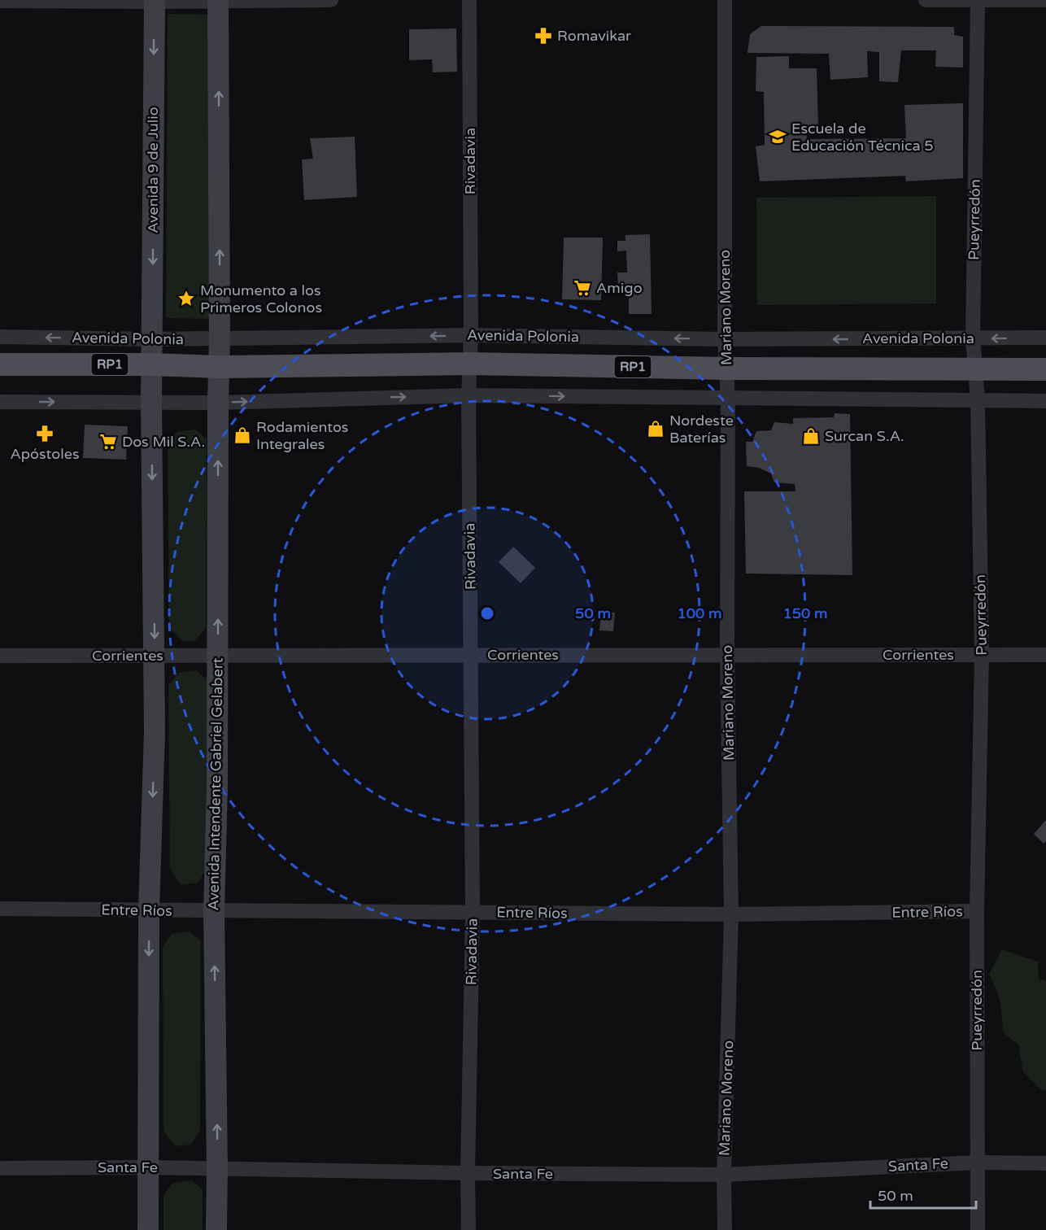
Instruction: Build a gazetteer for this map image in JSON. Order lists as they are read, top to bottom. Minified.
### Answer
{"streets":{"main road":["Avenida 9 de Julio","Avenida Polonia","RP1","Avenida Intendente Gabriel Gelabert"],"street":["Rivadavia","Pueyrredón","Mariano Moreno","Corrientes","Entre Ríos","Santa Fe"]},"crossings":[["Rivadavia","Avenida Polonia"],["Rivadavia","Corrientes"],["Rivadavia","Entre Ríos"],["Rivadavia","Santa Fe"],["Avenida 9 de Julio","Avenida Polonia"],["Pueyrredón","Avenida Polonia"],["Pueyrredón","Corrientes"],["Pueyrredón","Entre Ríos"],["Pueyrredón","Santa Fe"],["Mariano Moreno","Avenida Polonia"],["Mariano Moreno","Corrientes"],["Mariano Moreno","Entre Ríos"],["Mariano Moreno","Santa Fe"],["Avenida Polonia","Avenida Intendente Gabriel Gelabert"],["Corrientes","Avenida Intendente Gabriel Gelabert"],["Avenida Intendente Gabriel Gelabert","Entre Ríos"],["Avenida Intendente Gabriel Gelabert","Santa Fe"]],"places":{"pharmacy":["Romavikar","Apóstoles"],"school or university":["Escuela de Educación Técnica 5"],"supermarket":["Amigo","Dos Mil S.A."],"place":["Monumento a los Primeros Colonos"],"shop":["Nordeste Baterías","Rodamientos Integrales","Surcan S.A."]},"scale_bar":"50 m","rings":["50 m","100 m","150 m"]}
